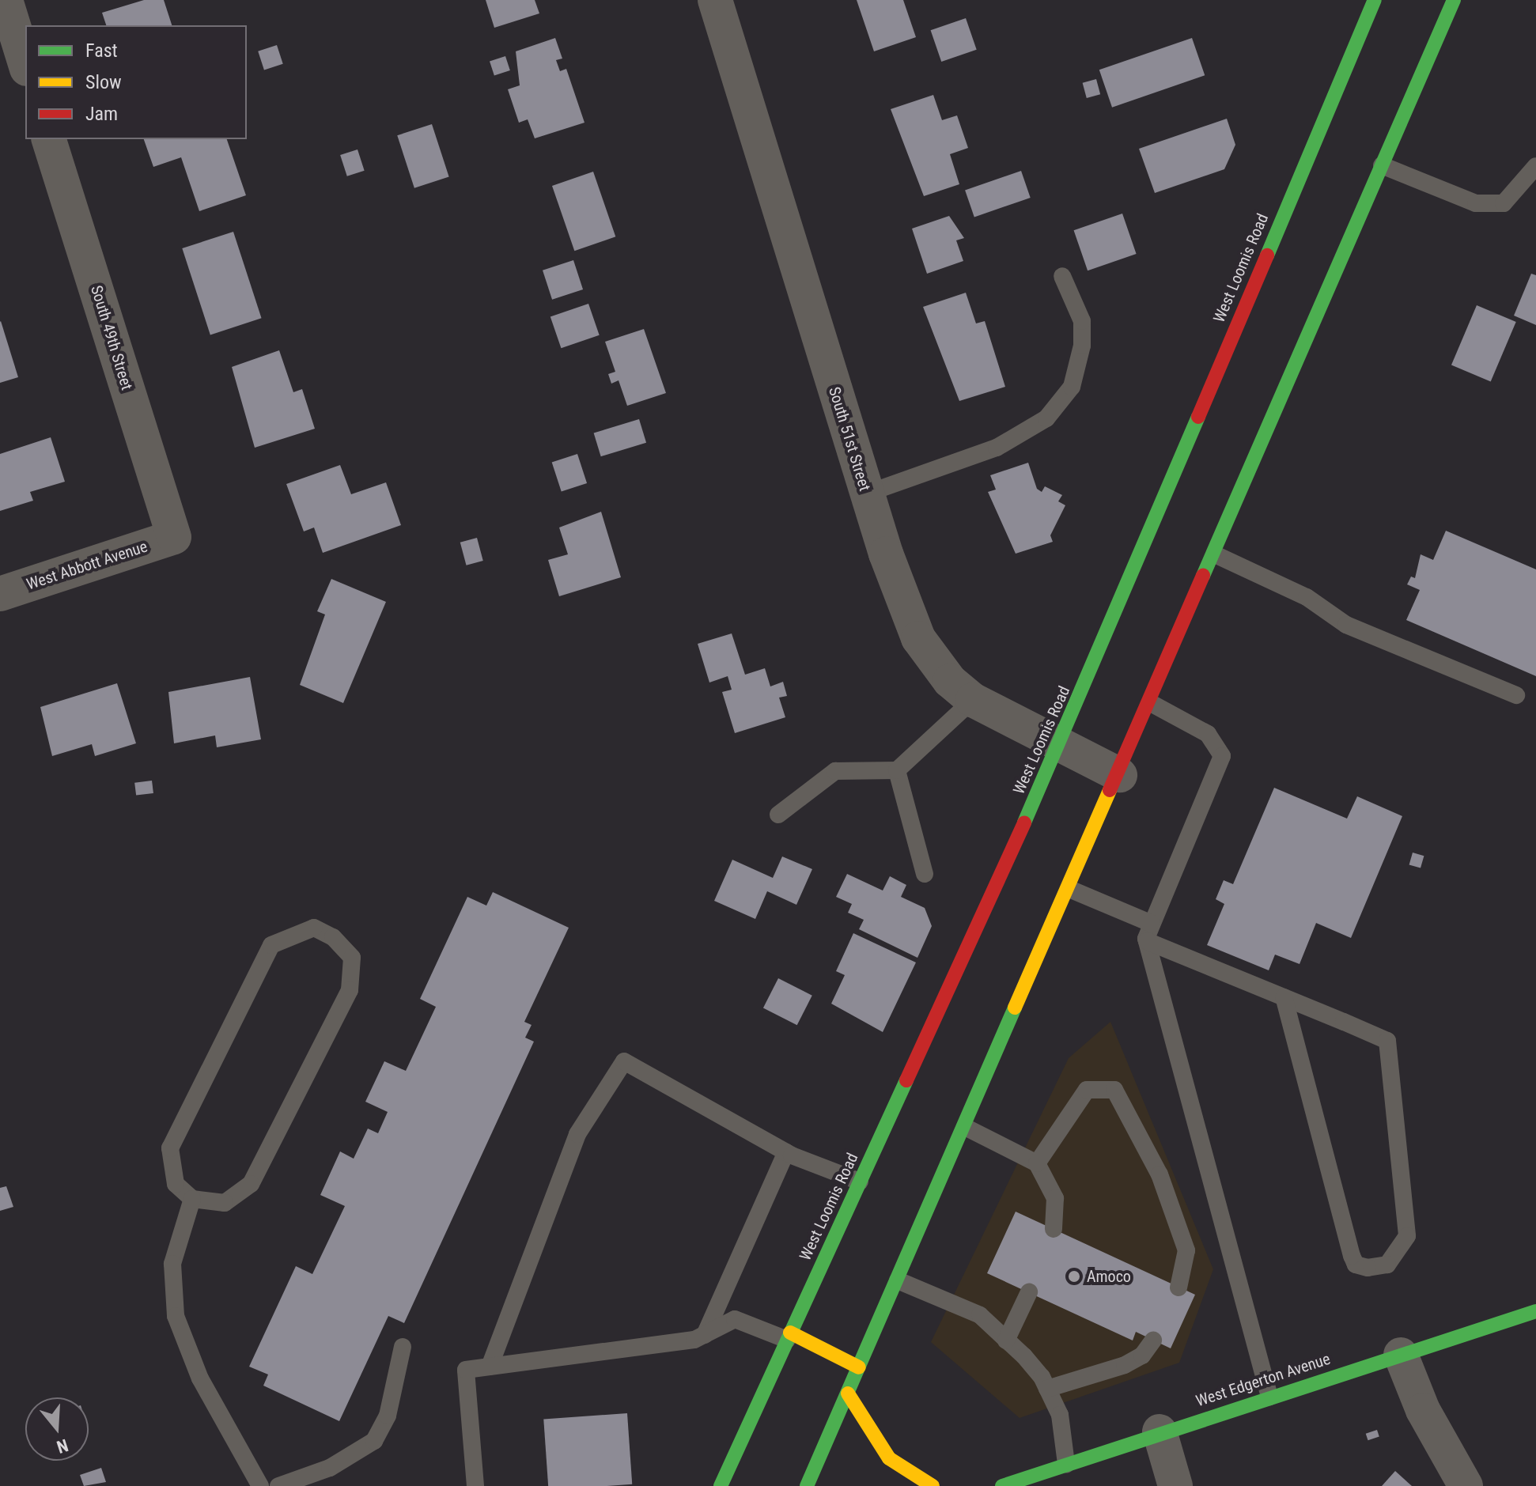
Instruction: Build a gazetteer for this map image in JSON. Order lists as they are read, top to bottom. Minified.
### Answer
{"streets":{"main road":["West Loomis Road","West Edgerton Avenue"],"street":["South 49th Street","South 51st Street","West Abbott Avenue"]},"crossings":[["West Loomis Road","South 51st Street"],["South 49th Street","West Abbott Avenue"]],"places":["Amoco"],"legend":["Fast","Slow","Jam"],"north":"bottom"}
